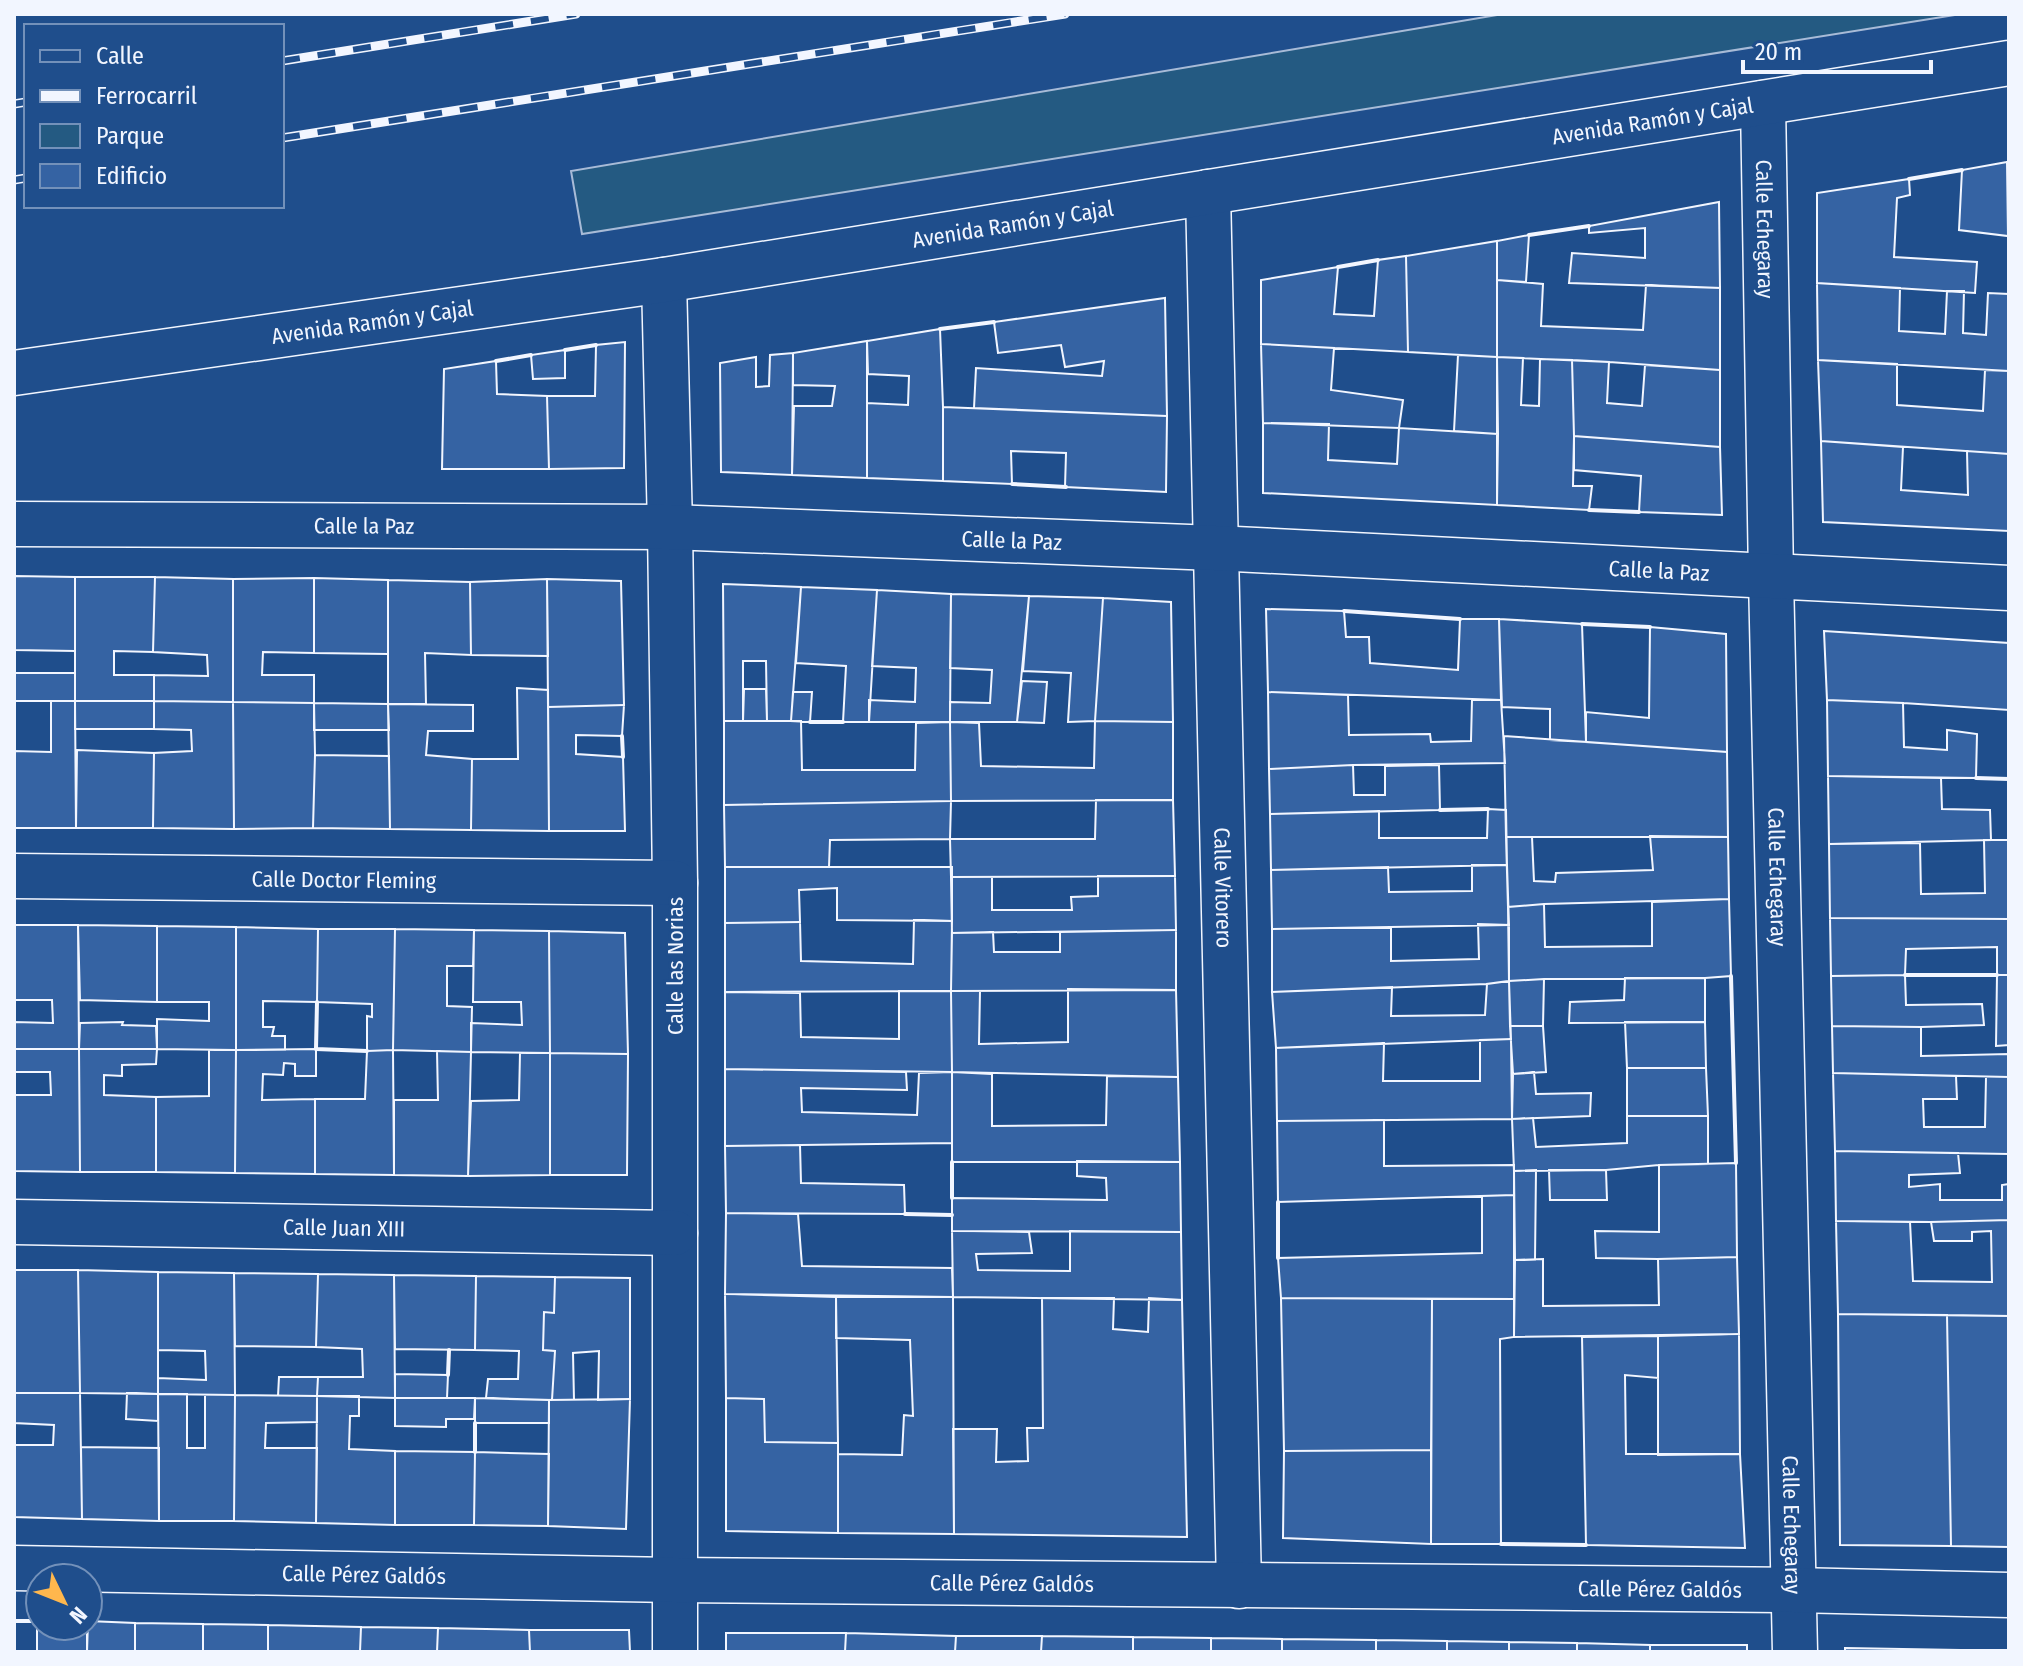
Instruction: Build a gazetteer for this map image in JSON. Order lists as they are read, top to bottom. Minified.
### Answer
{"streets":{"street":["Avenida Ramón y Cajal","Calle Echegaray","Calle la Paz","Calle Doctor Fleming","Calle Vitorero","Calle las Norias","Calle Juan XIII","Calle Pérez Galdós"]},"crossings":[["Avenida Ramón y Cajal","Calle Echegaray"],["Avenida Ramón y Cajal","Calle Vitorero"],["Avenida Ramón y Cajal","Calle las Norias"],["Calle Echegaray","Calle la Paz"],["Calle Echegaray","Calle Pérez Galdós"],["Calle la Paz","Calle Vitorero"],["Calle la Paz","Calle las Norias"],["Calle Doctor Fleming","Calle las Norias"],["Calle Vitorero","Calle Pérez Galdós"],["Calle las Norias","Calle Juan XIII"],["Calle las Norias","Calle Pérez Galdós"]],"legend":["Calle","Ferrocarril","Parque","Edificio"],"scale_bar":"20 m","north":"bottom right"}
